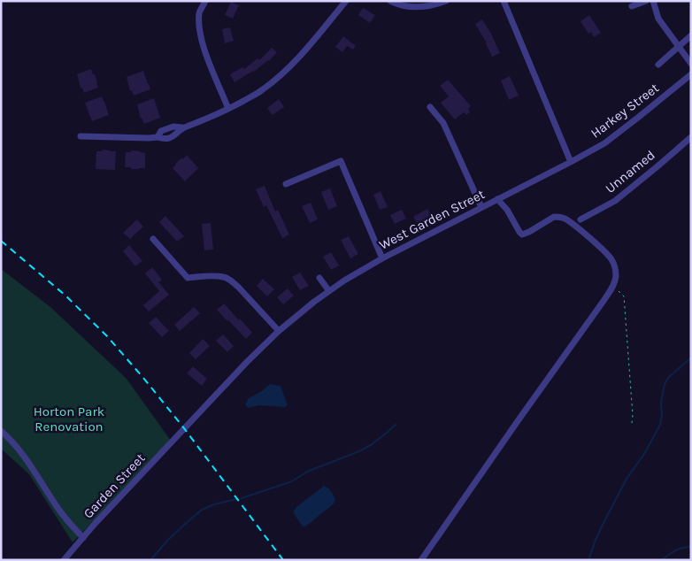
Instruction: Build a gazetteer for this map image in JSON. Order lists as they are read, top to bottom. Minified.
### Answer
{"streets":{"street":["Harkey Street","Unnamed","West Garden Street","Garden Street"]},"crossings":[["Harkey Street","West Garden Street"],["West Garden Street","Garden Street"]],"parks":["Horton Park Renovation"]}
